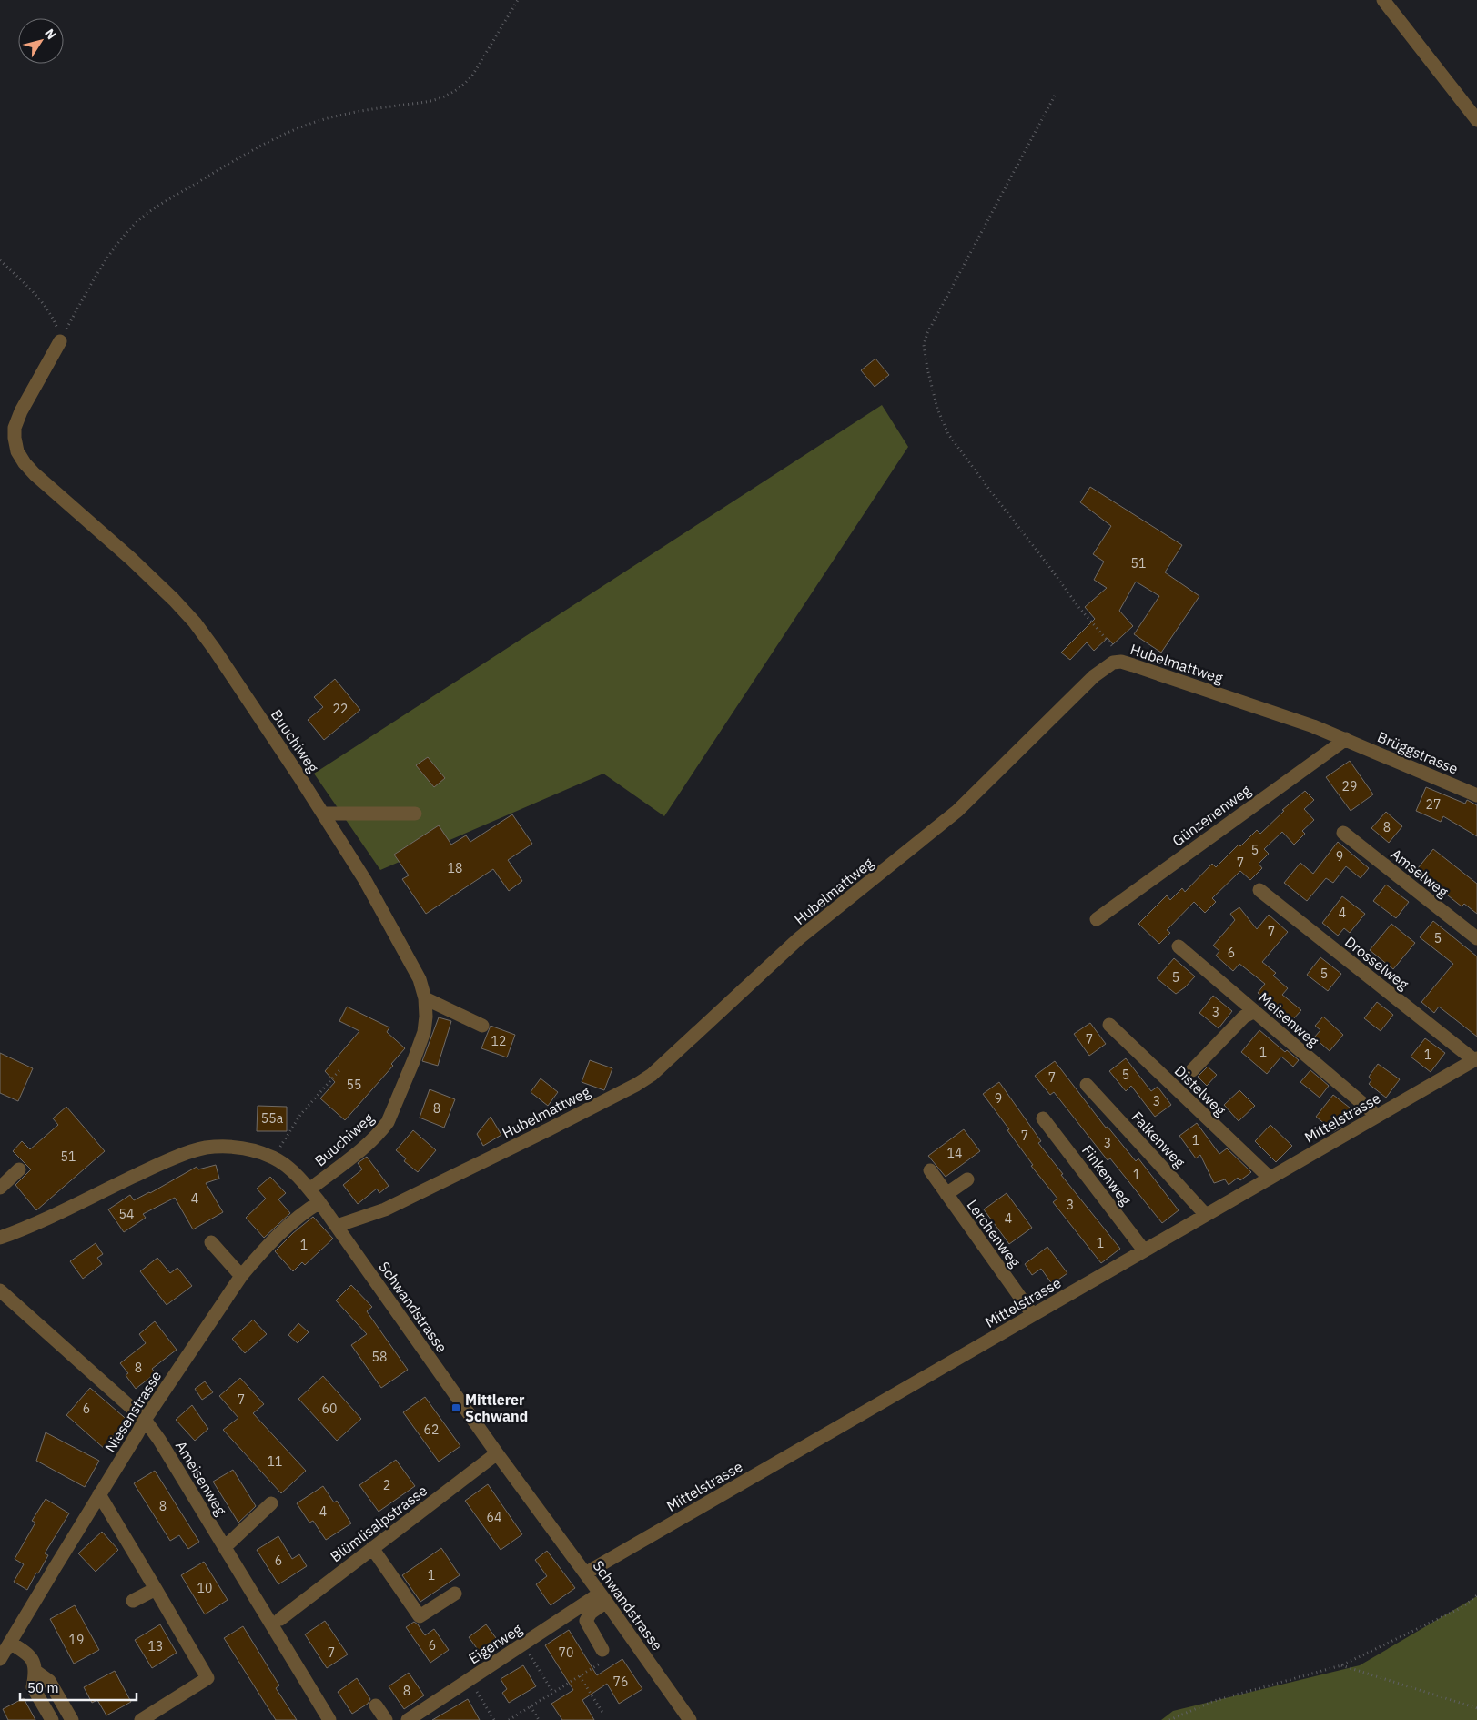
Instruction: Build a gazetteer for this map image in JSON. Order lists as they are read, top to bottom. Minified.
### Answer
{"streets":{"street":["Hubelmattweg","Buuchiweg","Brüggstrasse","Günzenenweg","Amselweg","Drosselweg","Meisenweg","Distelweg","Mittelstrasse","Falkenweg","Finkenweg","Lerchenweg","Schwandstrasse","Niesenstrasse","Ameisenweg","Blümlisalpstrasse","Eigerweg"]},"crossings":[["Hubelmattweg","Brüggstrasse"],["Hubelmattweg","Günzenenweg"],["Hubelmattweg","Schwandstrasse"],["Buuchiweg","Schwandstrasse"],["Brüggstrasse","Günzenenweg"],["Drosselweg","Mittelstrasse"],["Meisenweg","Mittelstrasse"],["Distelweg","Mittelstrasse"],["Mittelstrasse","Falkenweg"],["Mittelstrasse","Finkenweg"],["Mittelstrasse","Lerchenweg"],["Mittelstrasse","Schwandstrasse"],["Schwandstrasse","Niesenstrasse"],["Schwandstrasse","Blümlisalpstrasse"],["Schwandstrasse","Eigerweg"],["Niesenstrasse","Ameisenweg"]],"places":{"transit":["Mittlerer Schwand"]},"house_numbers":["51","22","29","27","8","5","9","7","18","4","7","5","6","5","5","3","7","12","1","1","5","7","55","9","3","8","55a","7","1","3","14","51","1","4","3","54","4","1","1","58","8","7","6","60","62","11","2","8","4","64","6","1","10","19","6","13","7","70","76","8"],"scale_bar":"50 m","north":"top right"}
